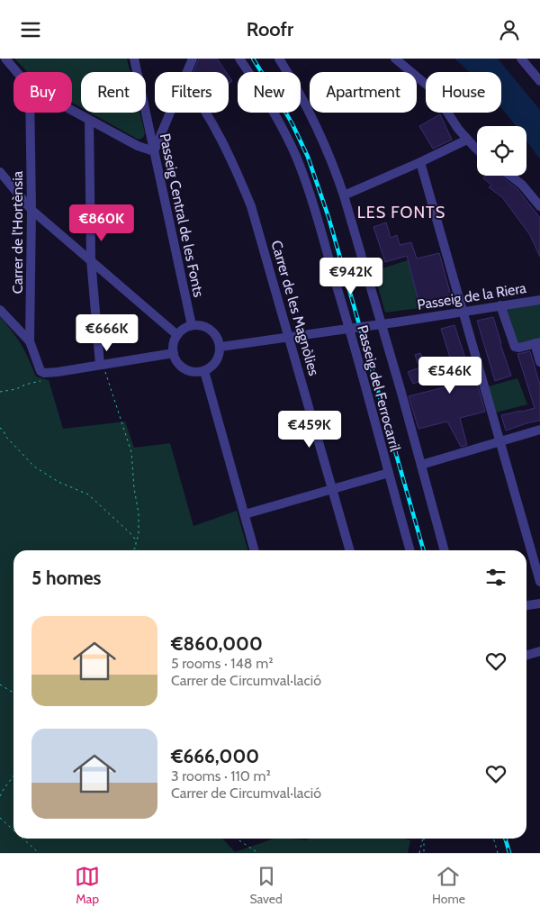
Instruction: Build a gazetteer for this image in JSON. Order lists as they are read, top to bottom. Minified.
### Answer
{"streets":{"street":["Passeig Central de les Fonts","Carrer de l'Hortènsia","Passeig de la Riera","Carrer de les Magnòlies","Passeig del Ferrocarril"]},"crossings":[["Passeig Central de les Fonts","Passeig de la Riera"],["Passeig de la Riera","Carrer de les Magnòlies"]],"districts":["LES FONTS"],"page":{"header":"Roofr","chip":["Buy","Rent","Filters","New","Apartment","House"],"price":["€860K","€942K","€666K","€546K","€459K"],"heading":"5 homes","list":[{"name":"€860,000","note":"5 rooms · 148 m² · Carrer de Circumval·lació"},{"name":"€666,000","note":"3 rooms · 110 m² · Carrer de Circumval·lació"}],"tabs":["Map","Saved","Home"]}}
